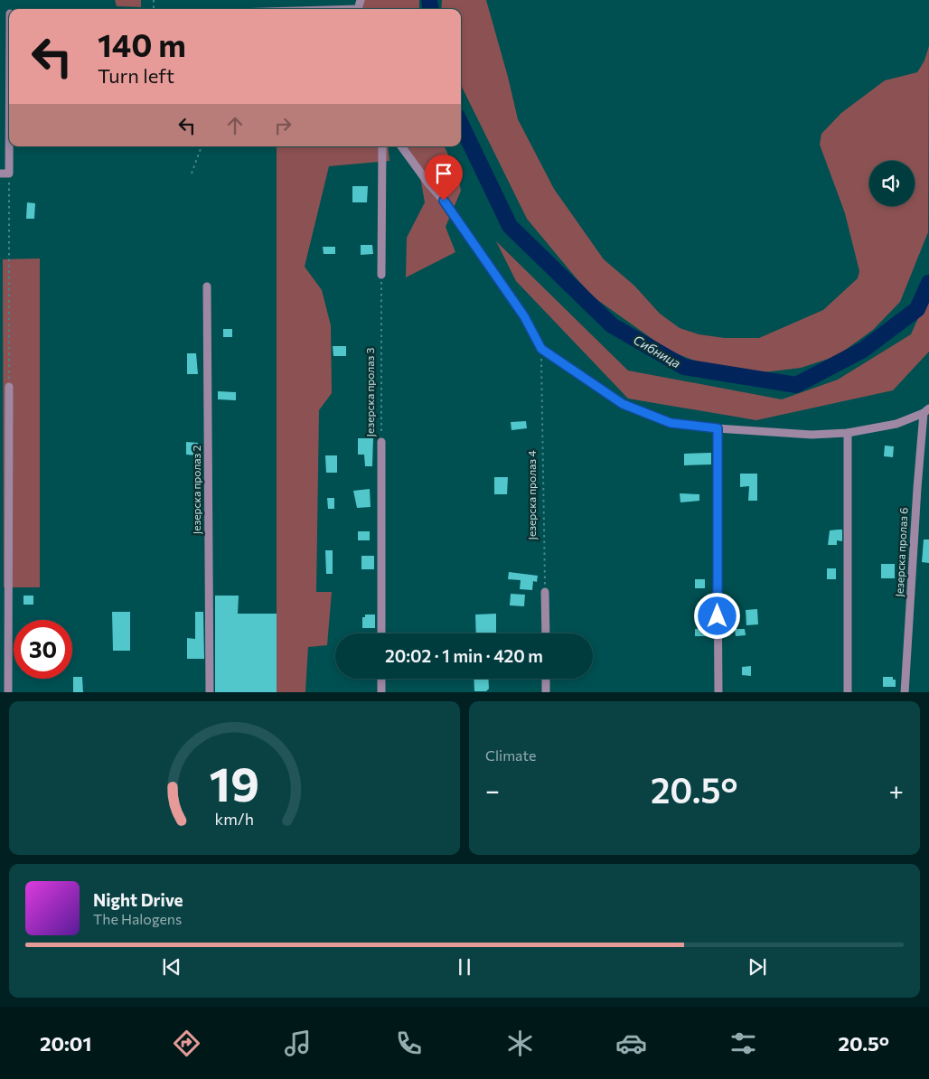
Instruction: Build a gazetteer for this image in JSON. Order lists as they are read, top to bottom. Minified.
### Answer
{"streets":{"street":["Језерска пролаз 3","Језерска пролаз 2","Језерска пролаз 6"],"path":["Језерска пролаз 4"]},"water":["Сибница"],"page":{"turn":["140 m","Turn left"],"limit":"30","trip":"20:02 · 1 min · 420 m","tile":"Climate","heat":["−","20.5°","+"],"song":["Night Drive","The Halogens"],"tabs":["20:01","20.5°"],"gauge":["19","km/h"]}}
